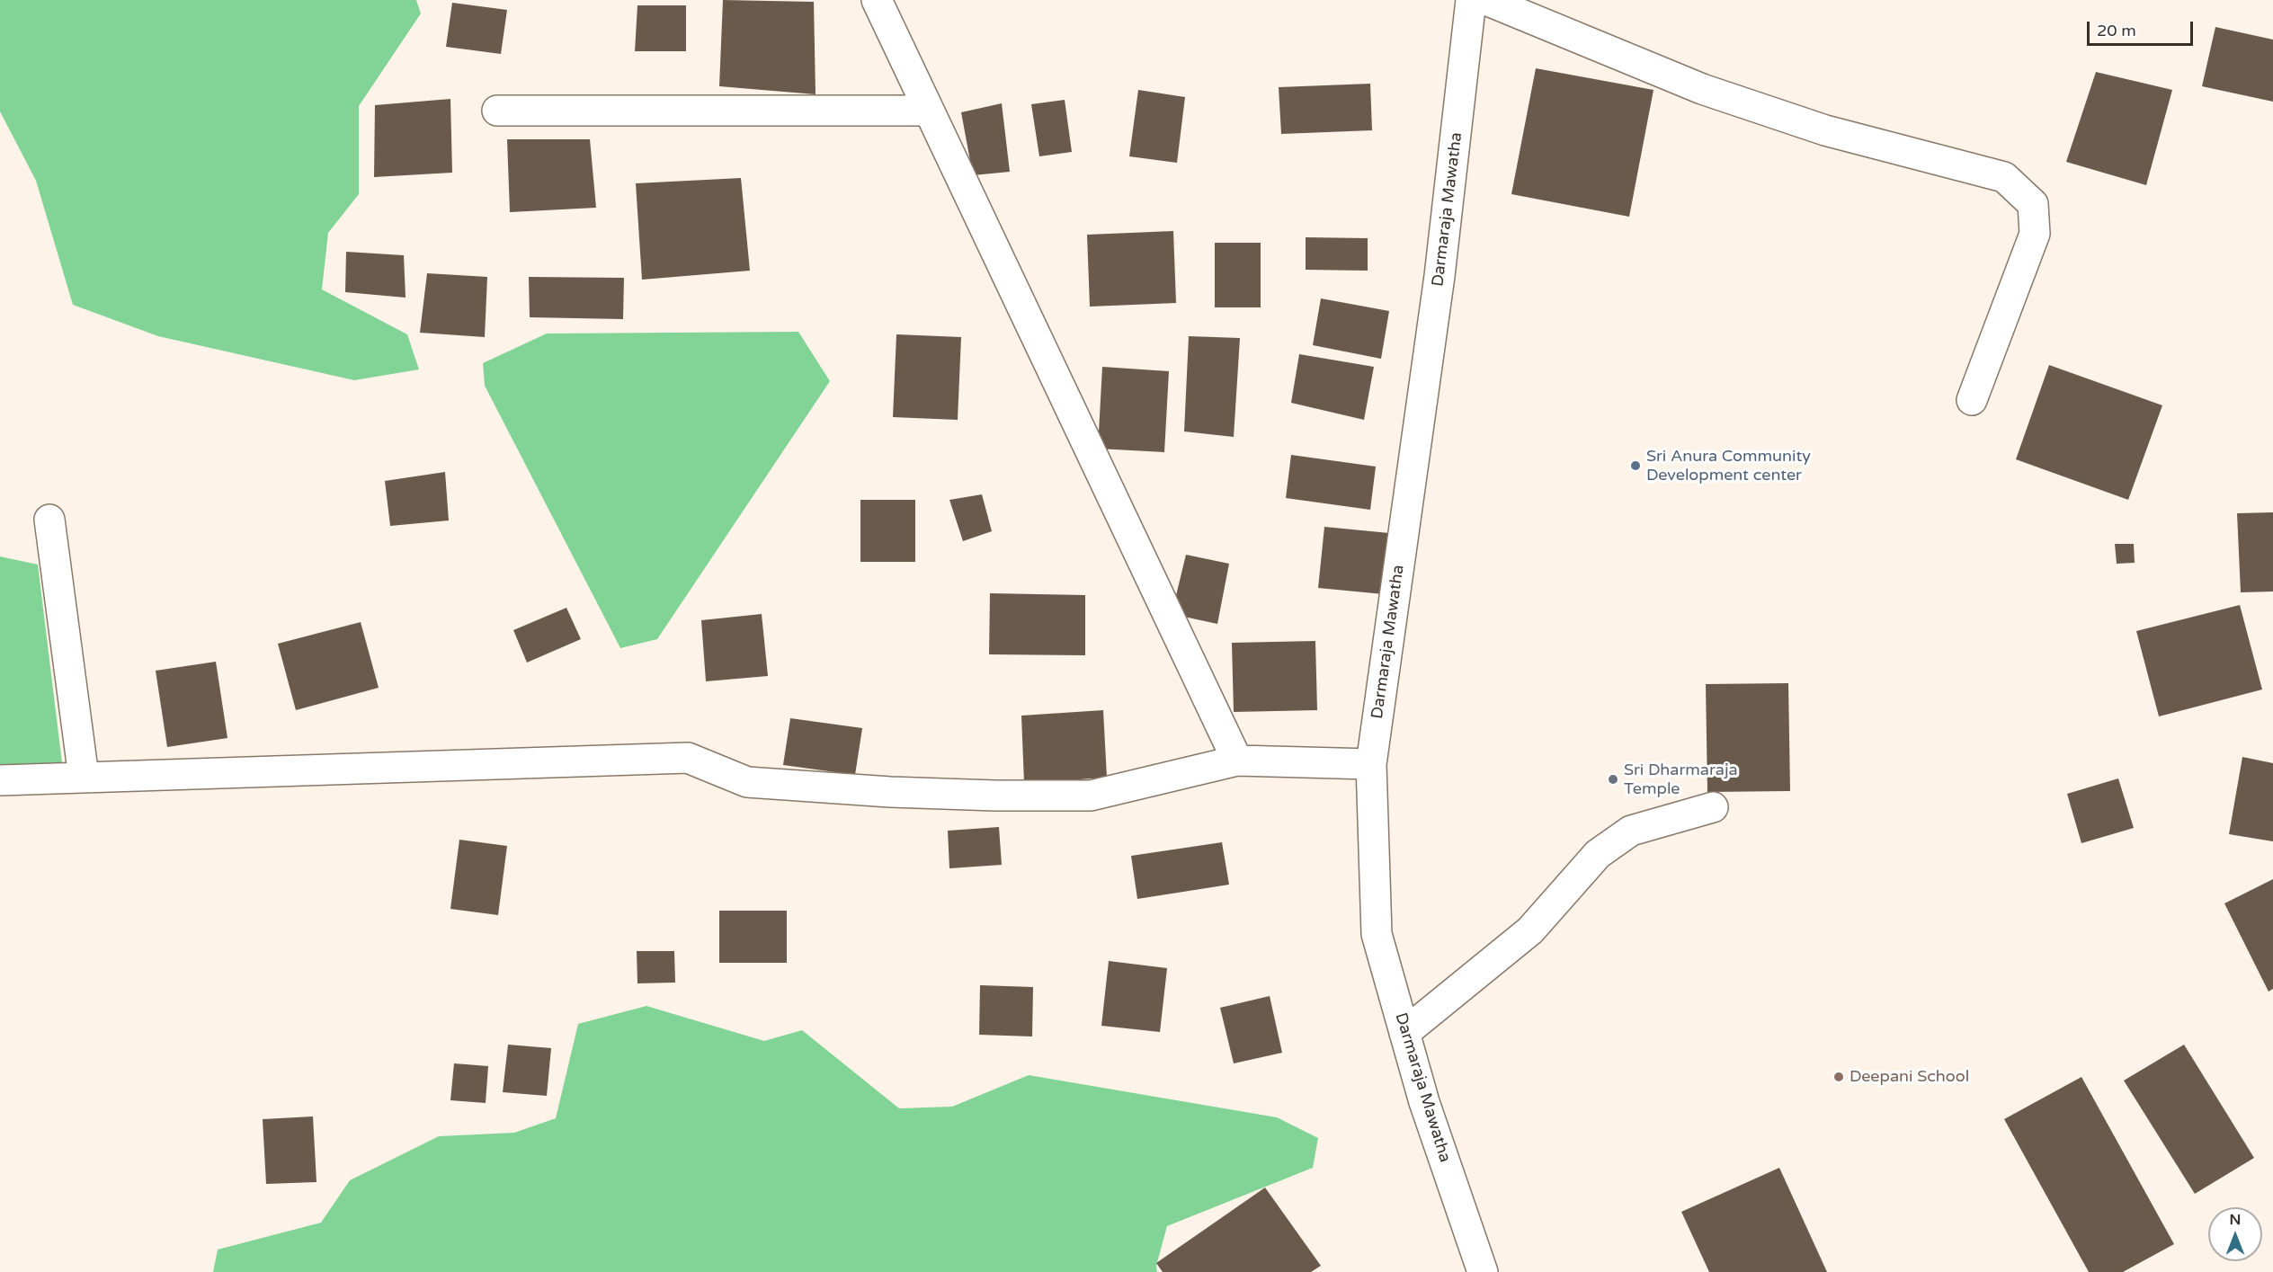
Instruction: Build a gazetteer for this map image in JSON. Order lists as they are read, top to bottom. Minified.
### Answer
{"streets":{"street":["Darmaraja Mawatha"]},"places":["Sri Anura Community Development center","Sri Dharmaraja Temple","Deepani School"],"scale_bar":"20 m","north":"top"}
